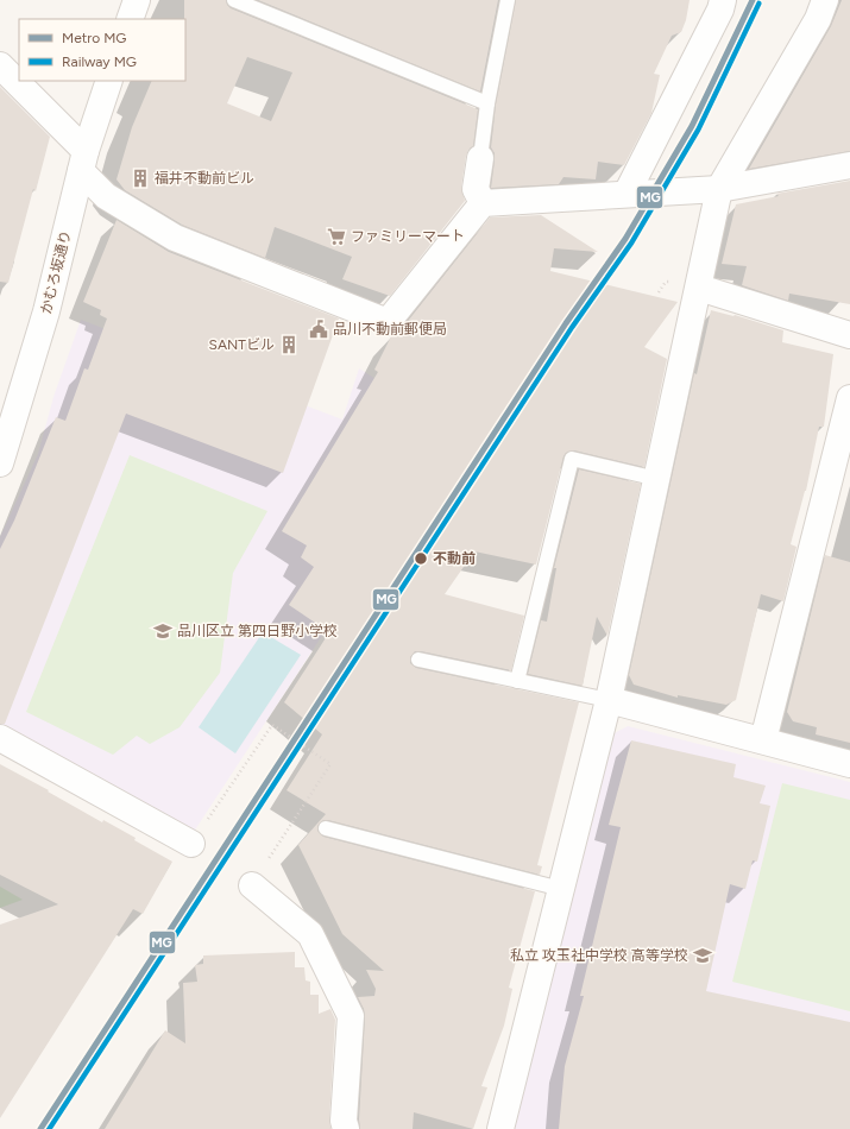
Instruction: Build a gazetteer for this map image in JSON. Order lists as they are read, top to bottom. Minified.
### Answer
{"streets":{"street":["かむろ坂通り"]},"places":{"building":["福井不動前ビル","SANTビル"],"supermarket":["ファミリーマート"],"public building":["品川不動前郵便局"],"other":["不動前"],"school or university":["品川区立 第四日野小学校","私立 攻玉社中学校 高等学校"]},"lines":["metro line MG","rail line MG"],"legend":["Metro MG","Railway MG"]}
